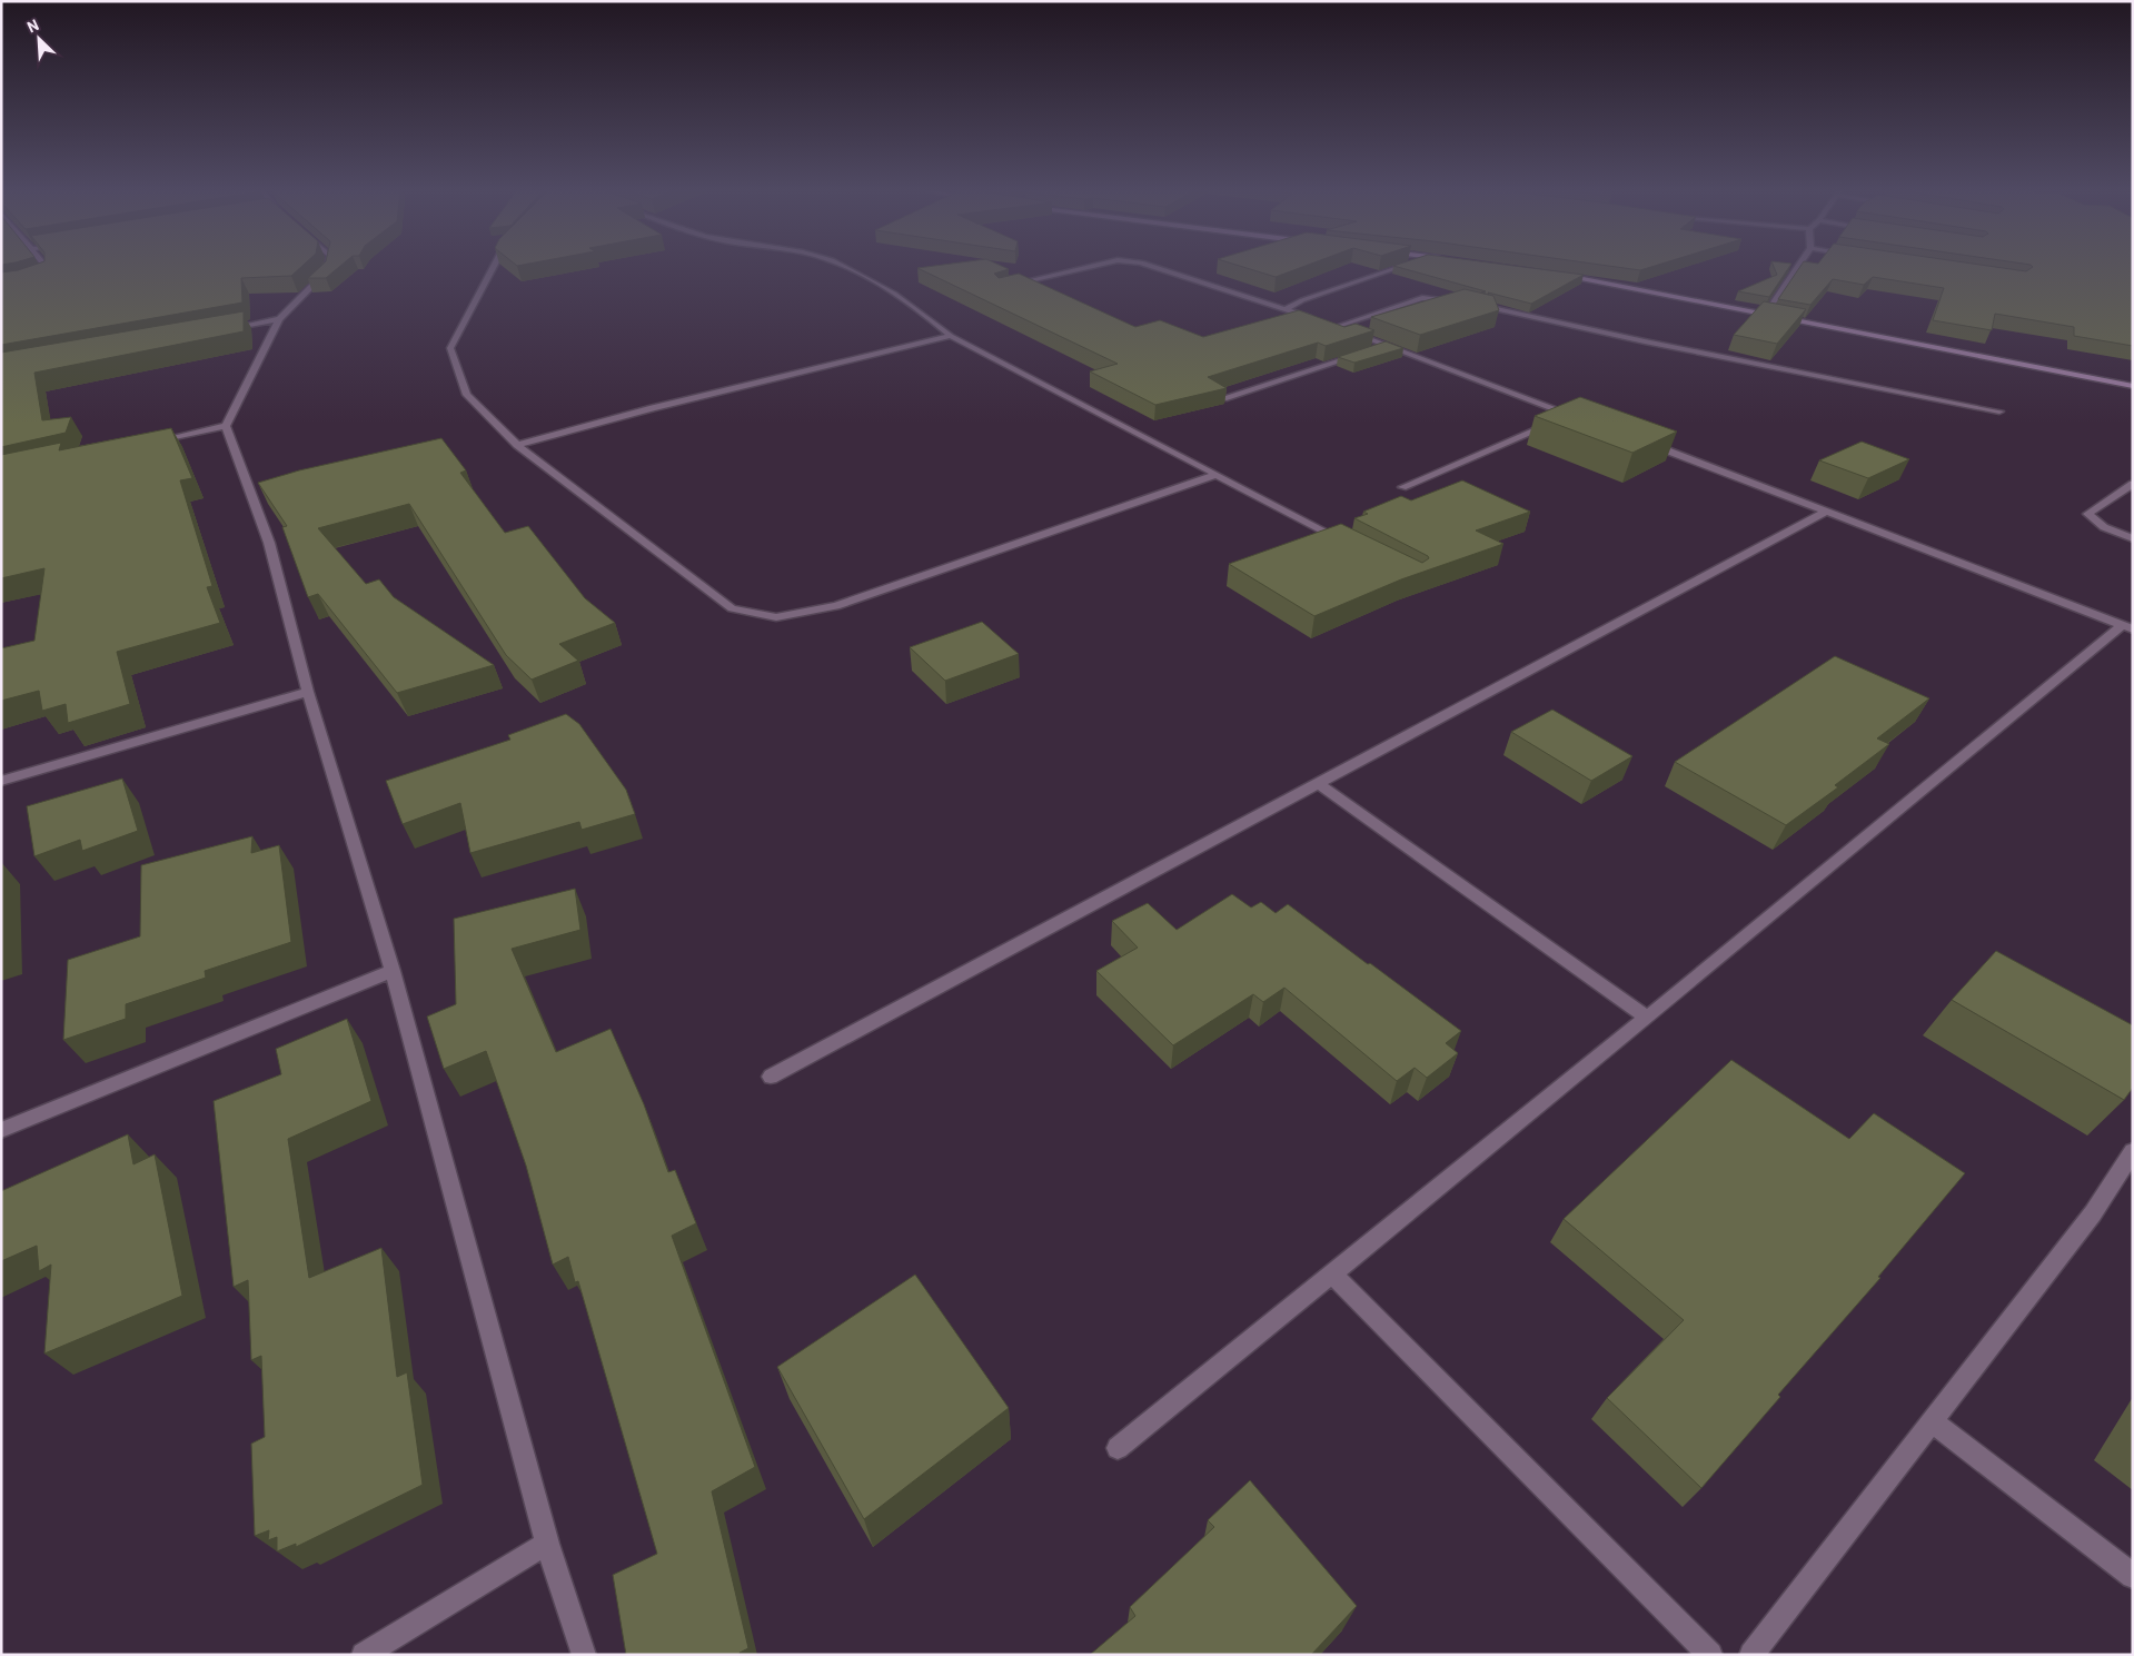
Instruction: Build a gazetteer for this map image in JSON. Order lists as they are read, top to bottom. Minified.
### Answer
{"north":"top left"}
